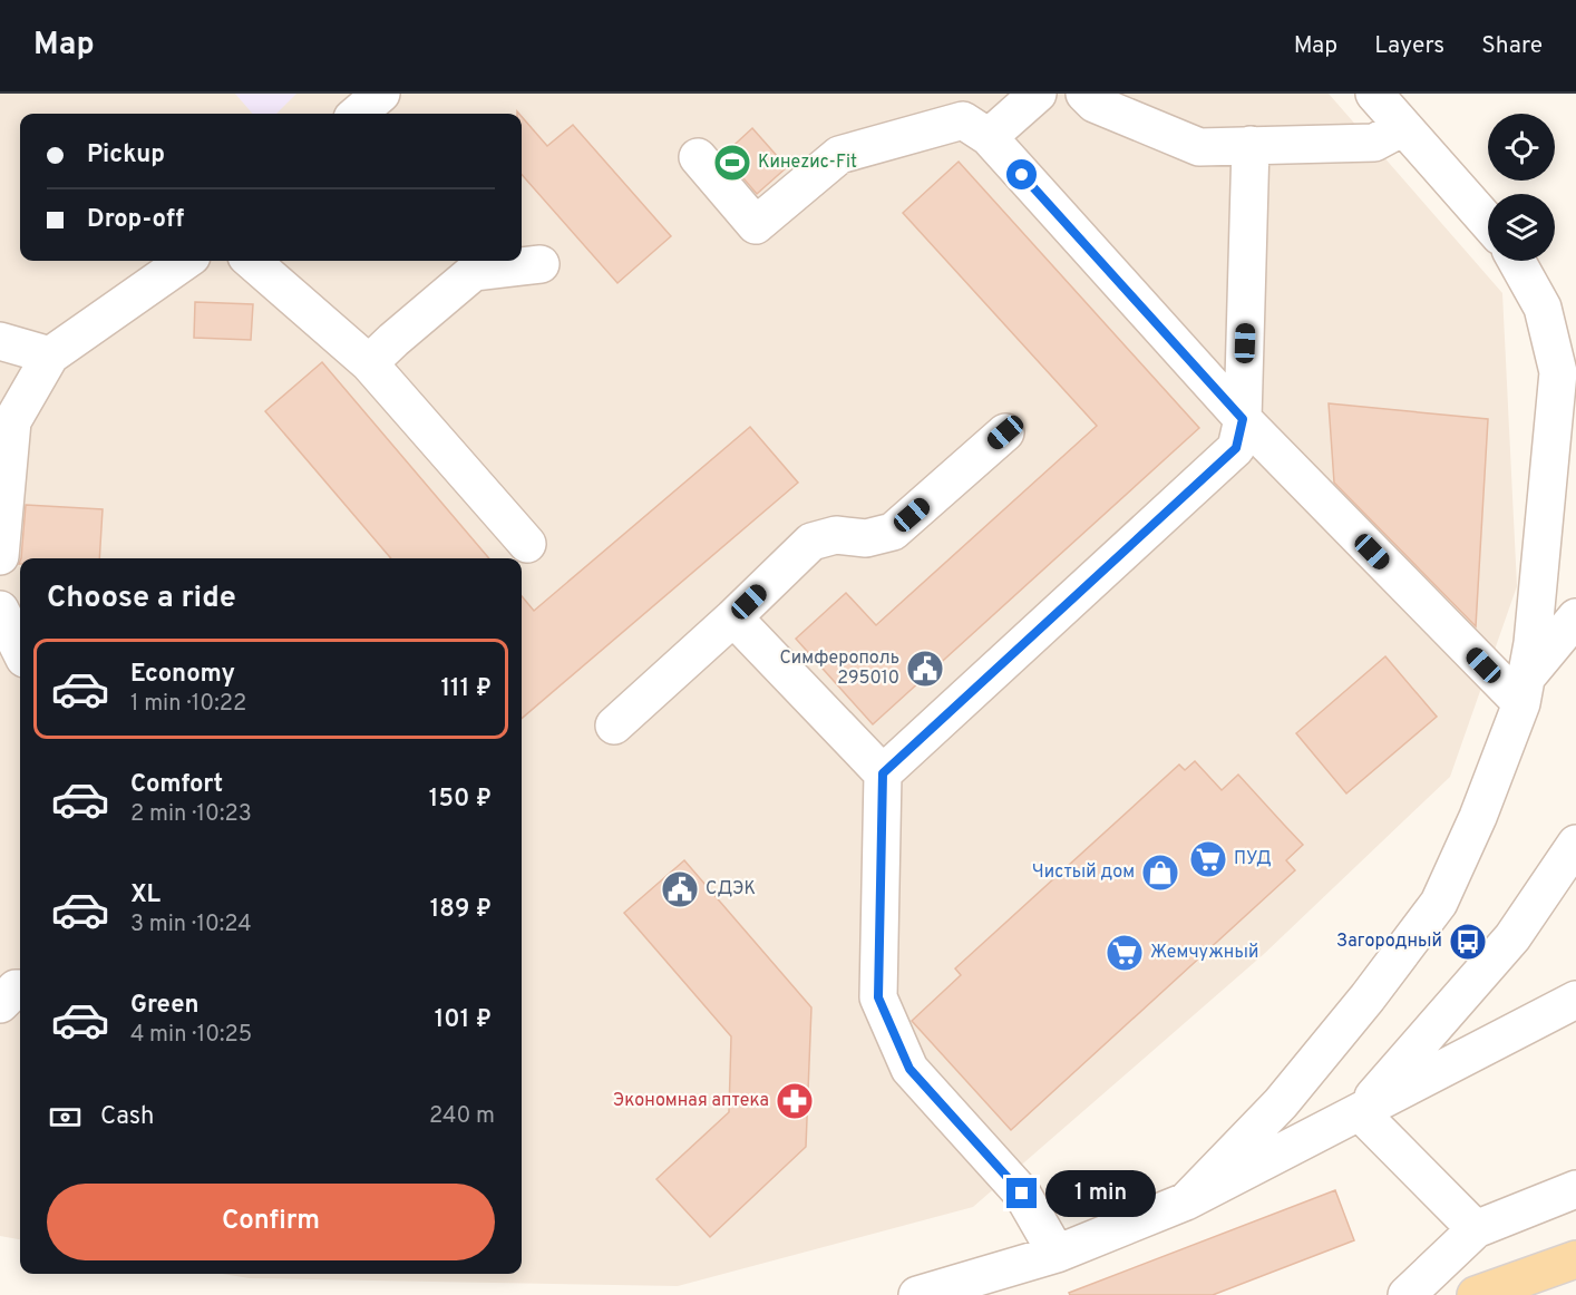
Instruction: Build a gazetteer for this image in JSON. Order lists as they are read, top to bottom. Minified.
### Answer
{"places":{"sports":["Кинеzис-Fit"],"public building":["Симферополь 295010","СДЭК"],"supermarket":["ПУД","Жемчужный"],"shop":["Чистый дом"],"bus stop":["Загородный"],"pharmacy":["Экономная аптека"]},"page":{"header":"Map","nav":["Map","Layers","Share"],"banner":["Pickup","Drop-off"],"heading":"Choose a ride","list":[{"name":"Economy","note":"1 min · 10:22","value":"111 ₽"},{"name":"Comfort","note":"2 min · 10:23","value":"150 ₽"},{"name":"XL","note":"3 min · 10:24","value":"189 ₽"},{"name":"Green","note":"4 min · 10:25","value":"101 ₽"}],"pay":["Cash","240 m"],"bubble":"1 min","buttons":"Confirm"}}
